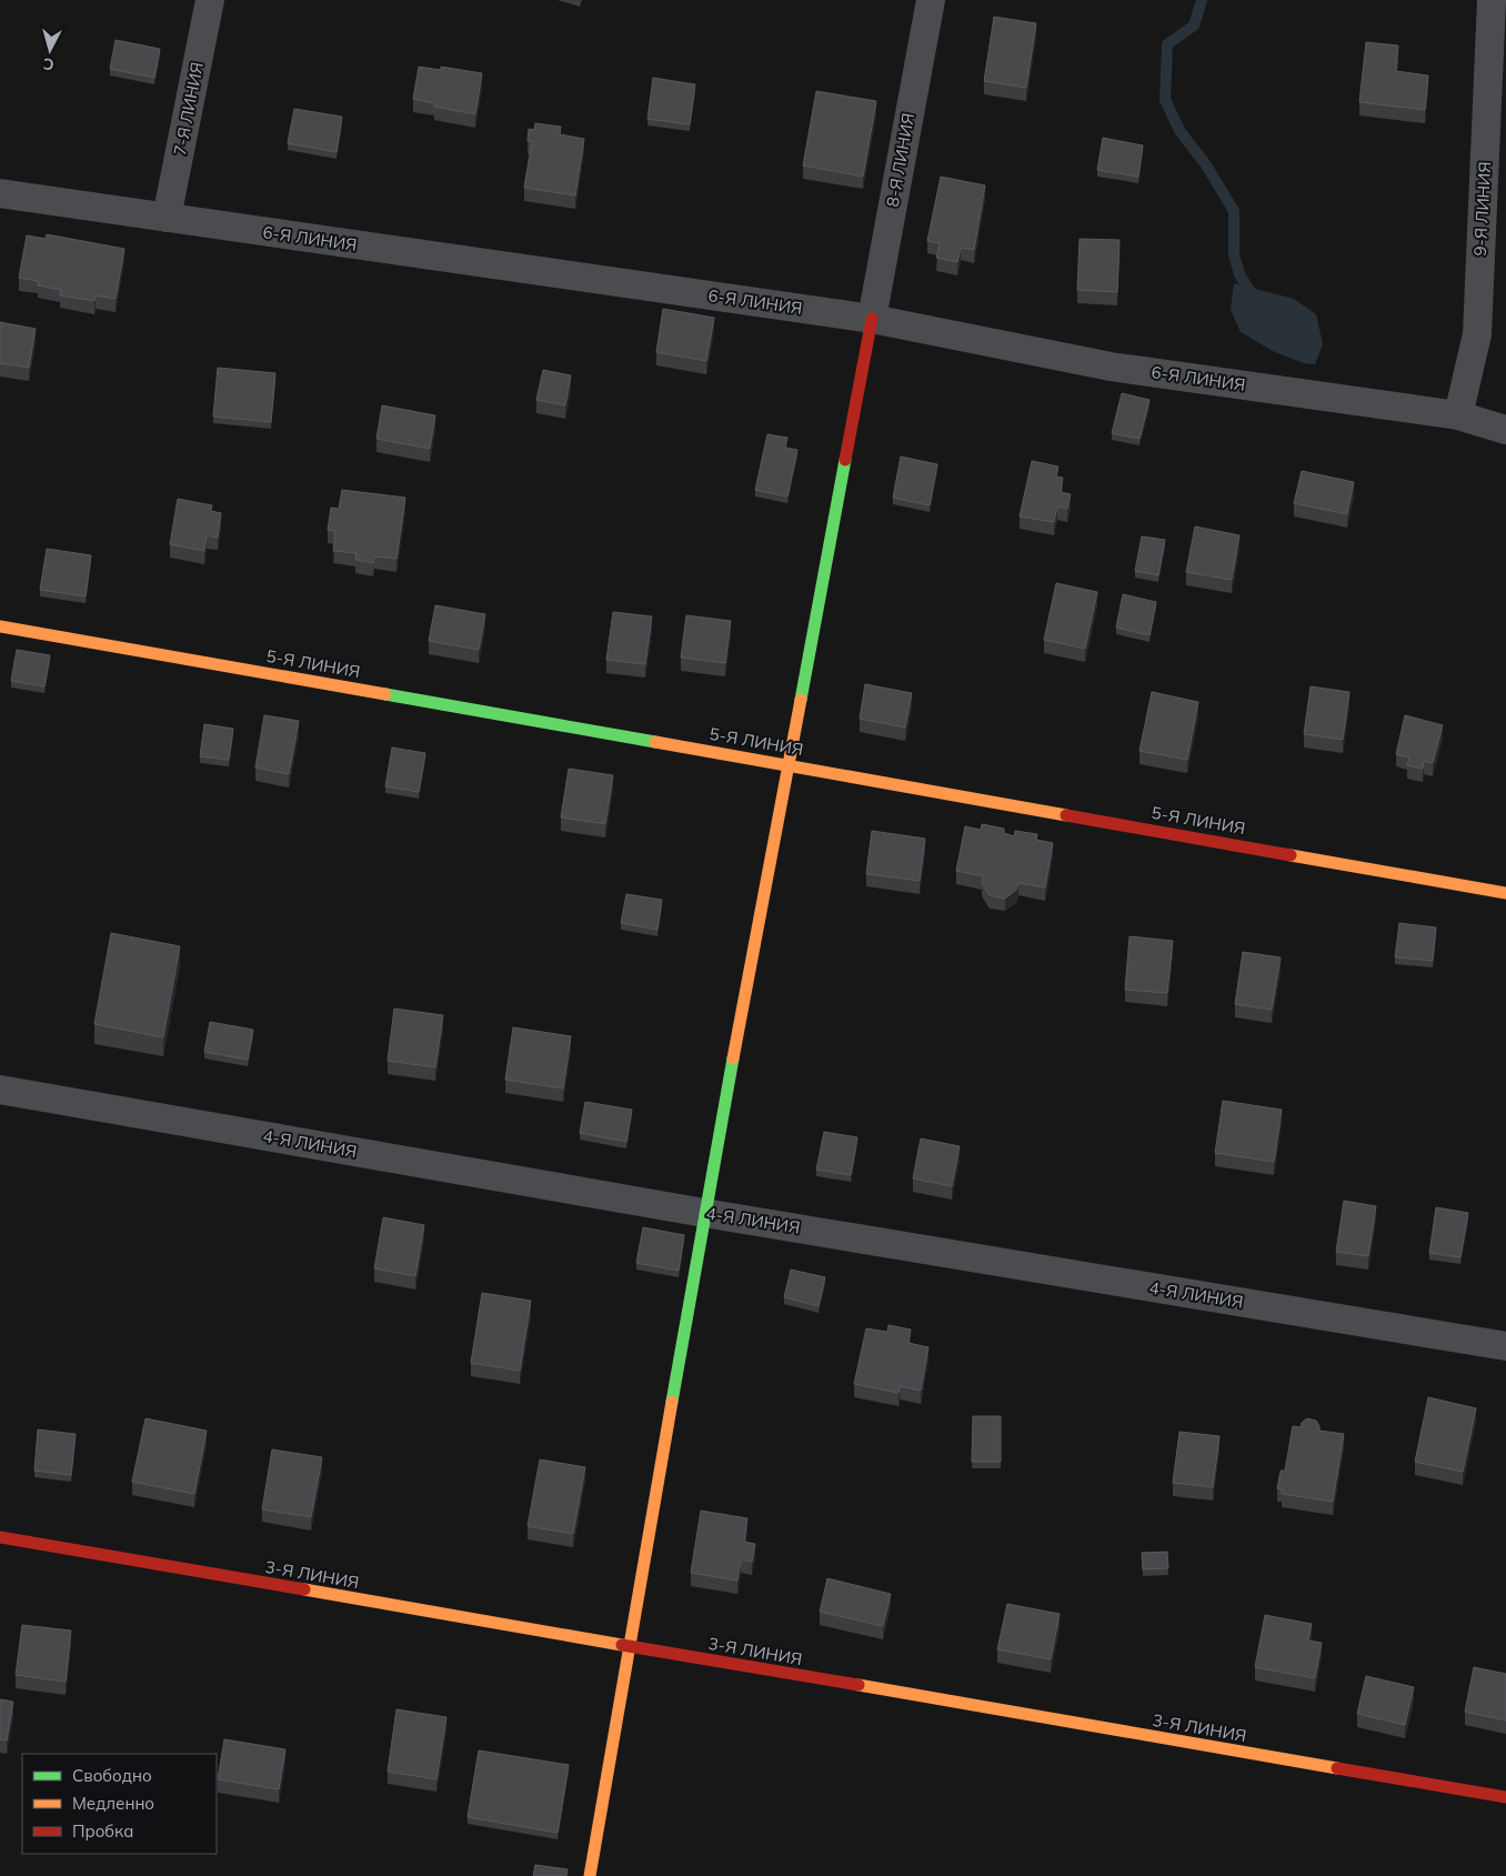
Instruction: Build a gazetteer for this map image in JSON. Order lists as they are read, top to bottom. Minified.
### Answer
{"streets":{"street":["7-Я ЛИНИЯ","8-Я ЛИНИЯ","9-Я ЛИНИЯ","6-Я ЛИНИЯ","5-Я ЛИНИЯ","4-Я ЛИНИЯ","3-Я ЛИНИЯ"]},"crossings":[["7-Я ЛИНИЯ","6-Я ЛИНИЯ"],["8-Я ЛИНИЯ","6-Я ЛИНИЯ"],["9-Я ЛИНИЯ","6-Я ЛИНИЯ"]],"legend":["Свободно","Медленно","Пробка"],"north":"bottom"}
